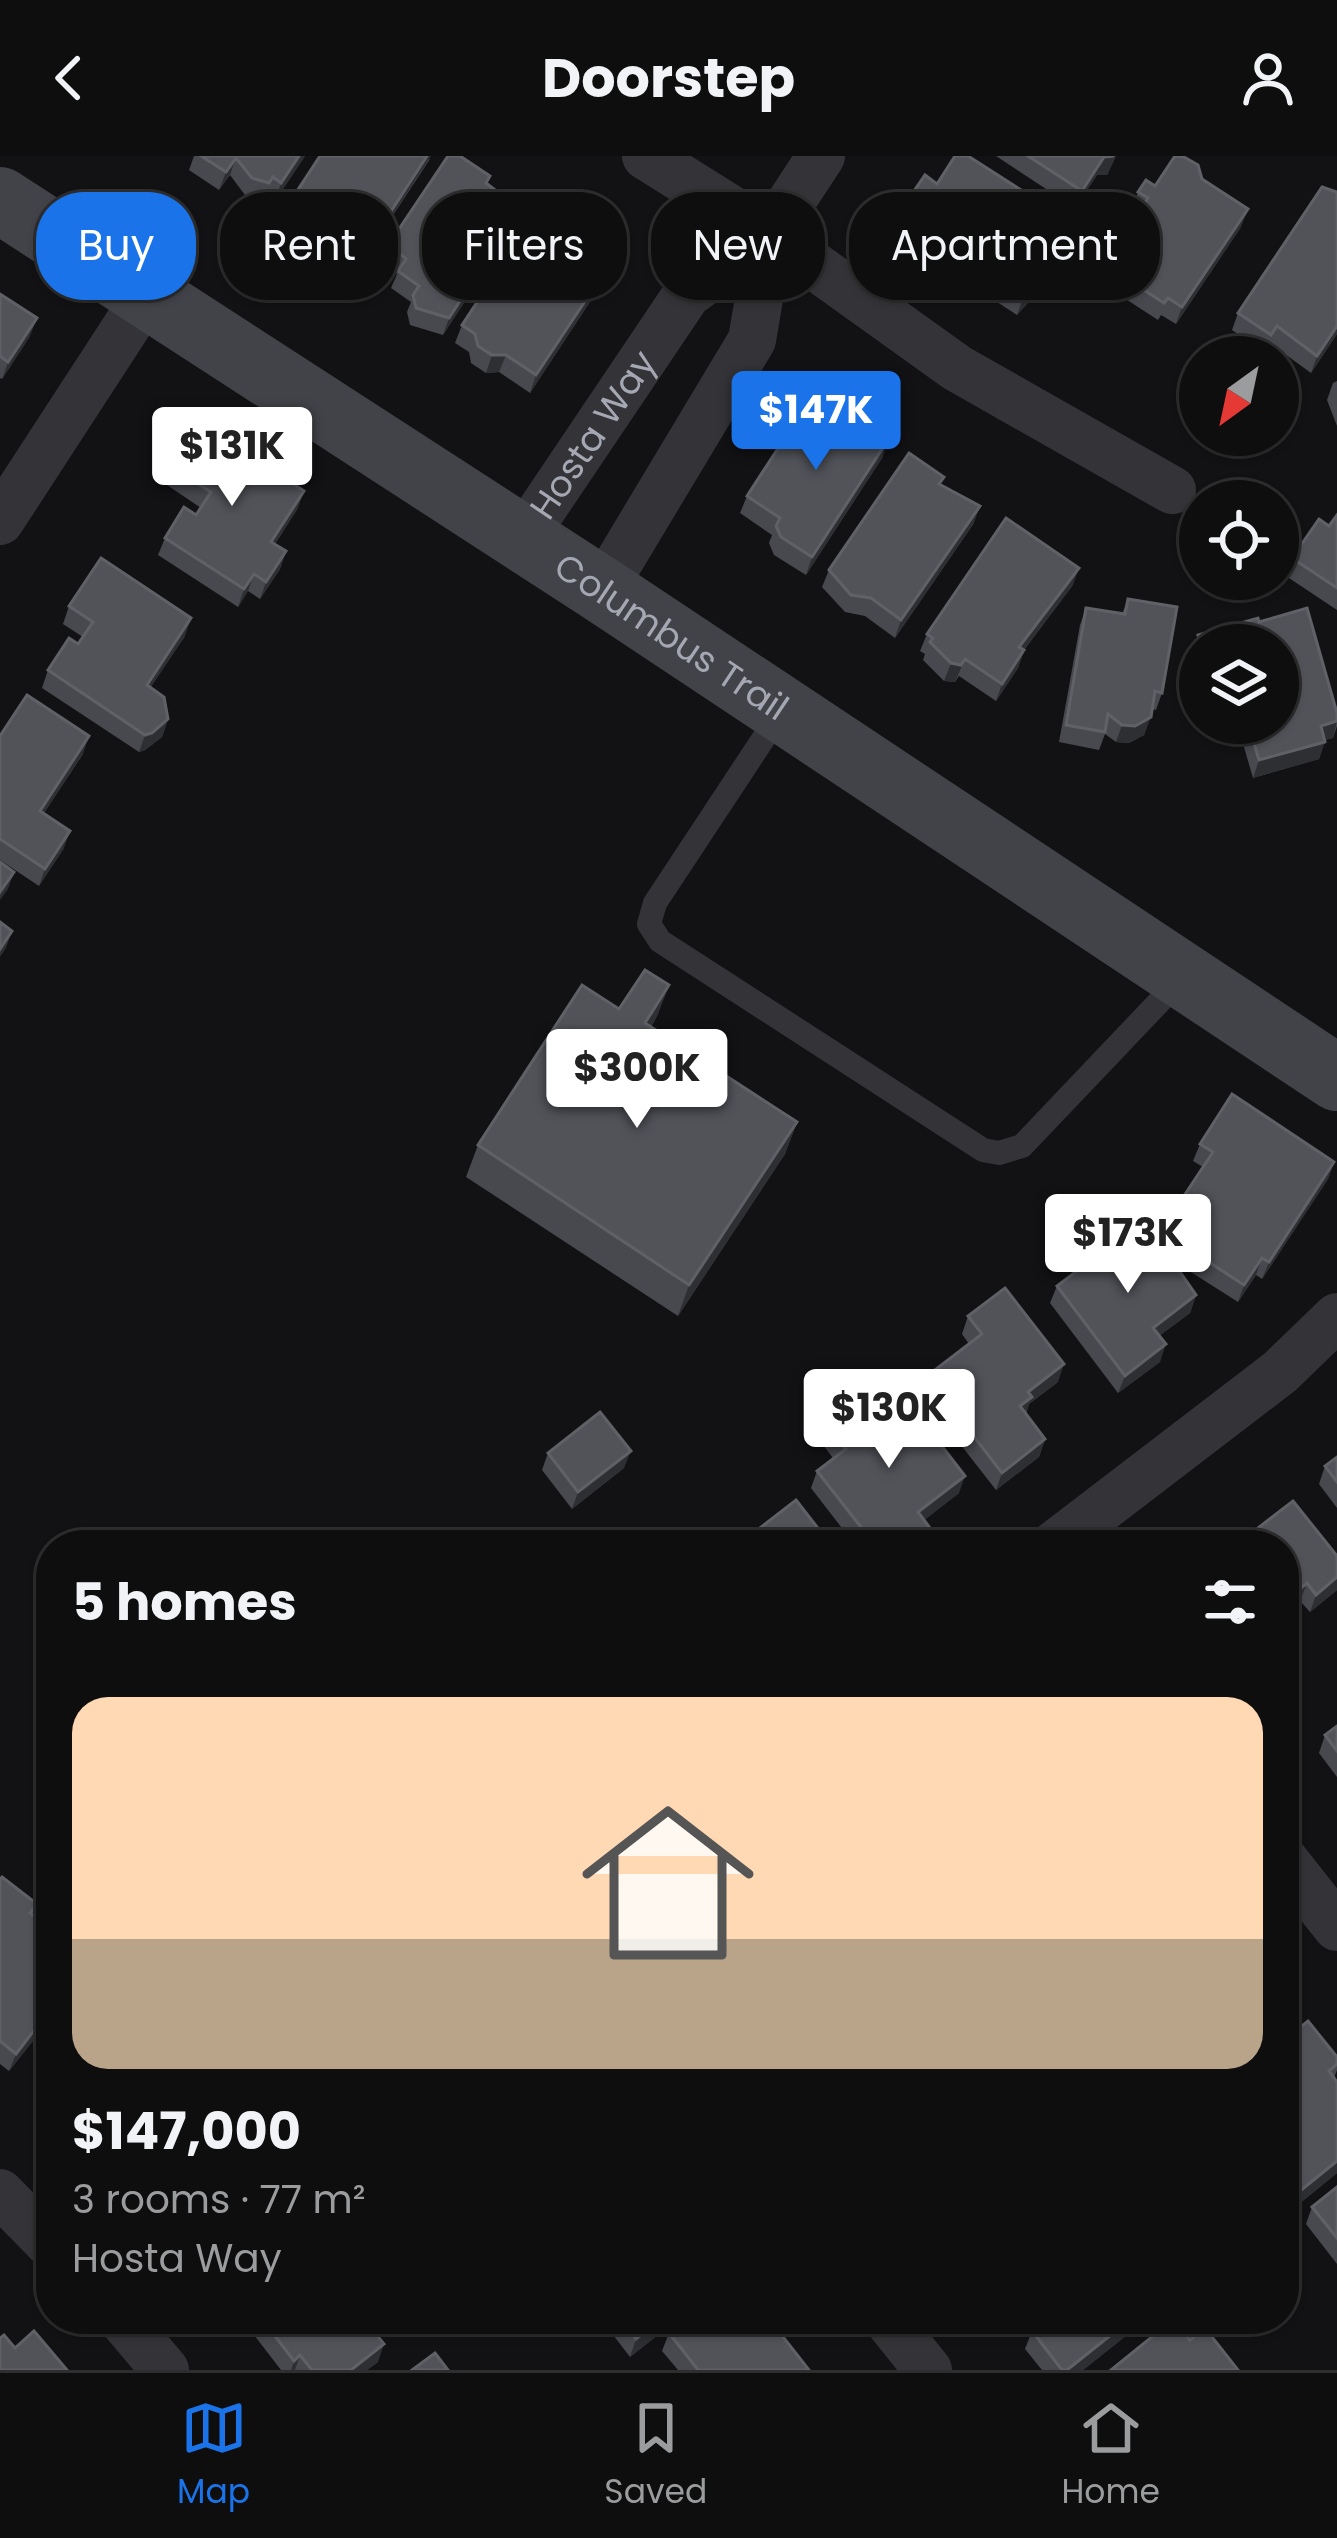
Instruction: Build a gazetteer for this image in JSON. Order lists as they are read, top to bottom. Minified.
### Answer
{"streets":{"street":["Hosta Way","Columbus Trail"]},"crossings":[["Hosta Way","Columbus Trail"]],"north":"bottom left","page":{"header":"Doorstep","chip":["Buy","Rent","Filters","New","Apartment"],"price":["$147K","$131K","$300K","$173K","$130K"],"heading":"5 homes","list":[{"name":"$147,000","note":"3 rooms · 77 m² · Hosta Way"}],"tabs":["Map","Saved","Home"]}}
